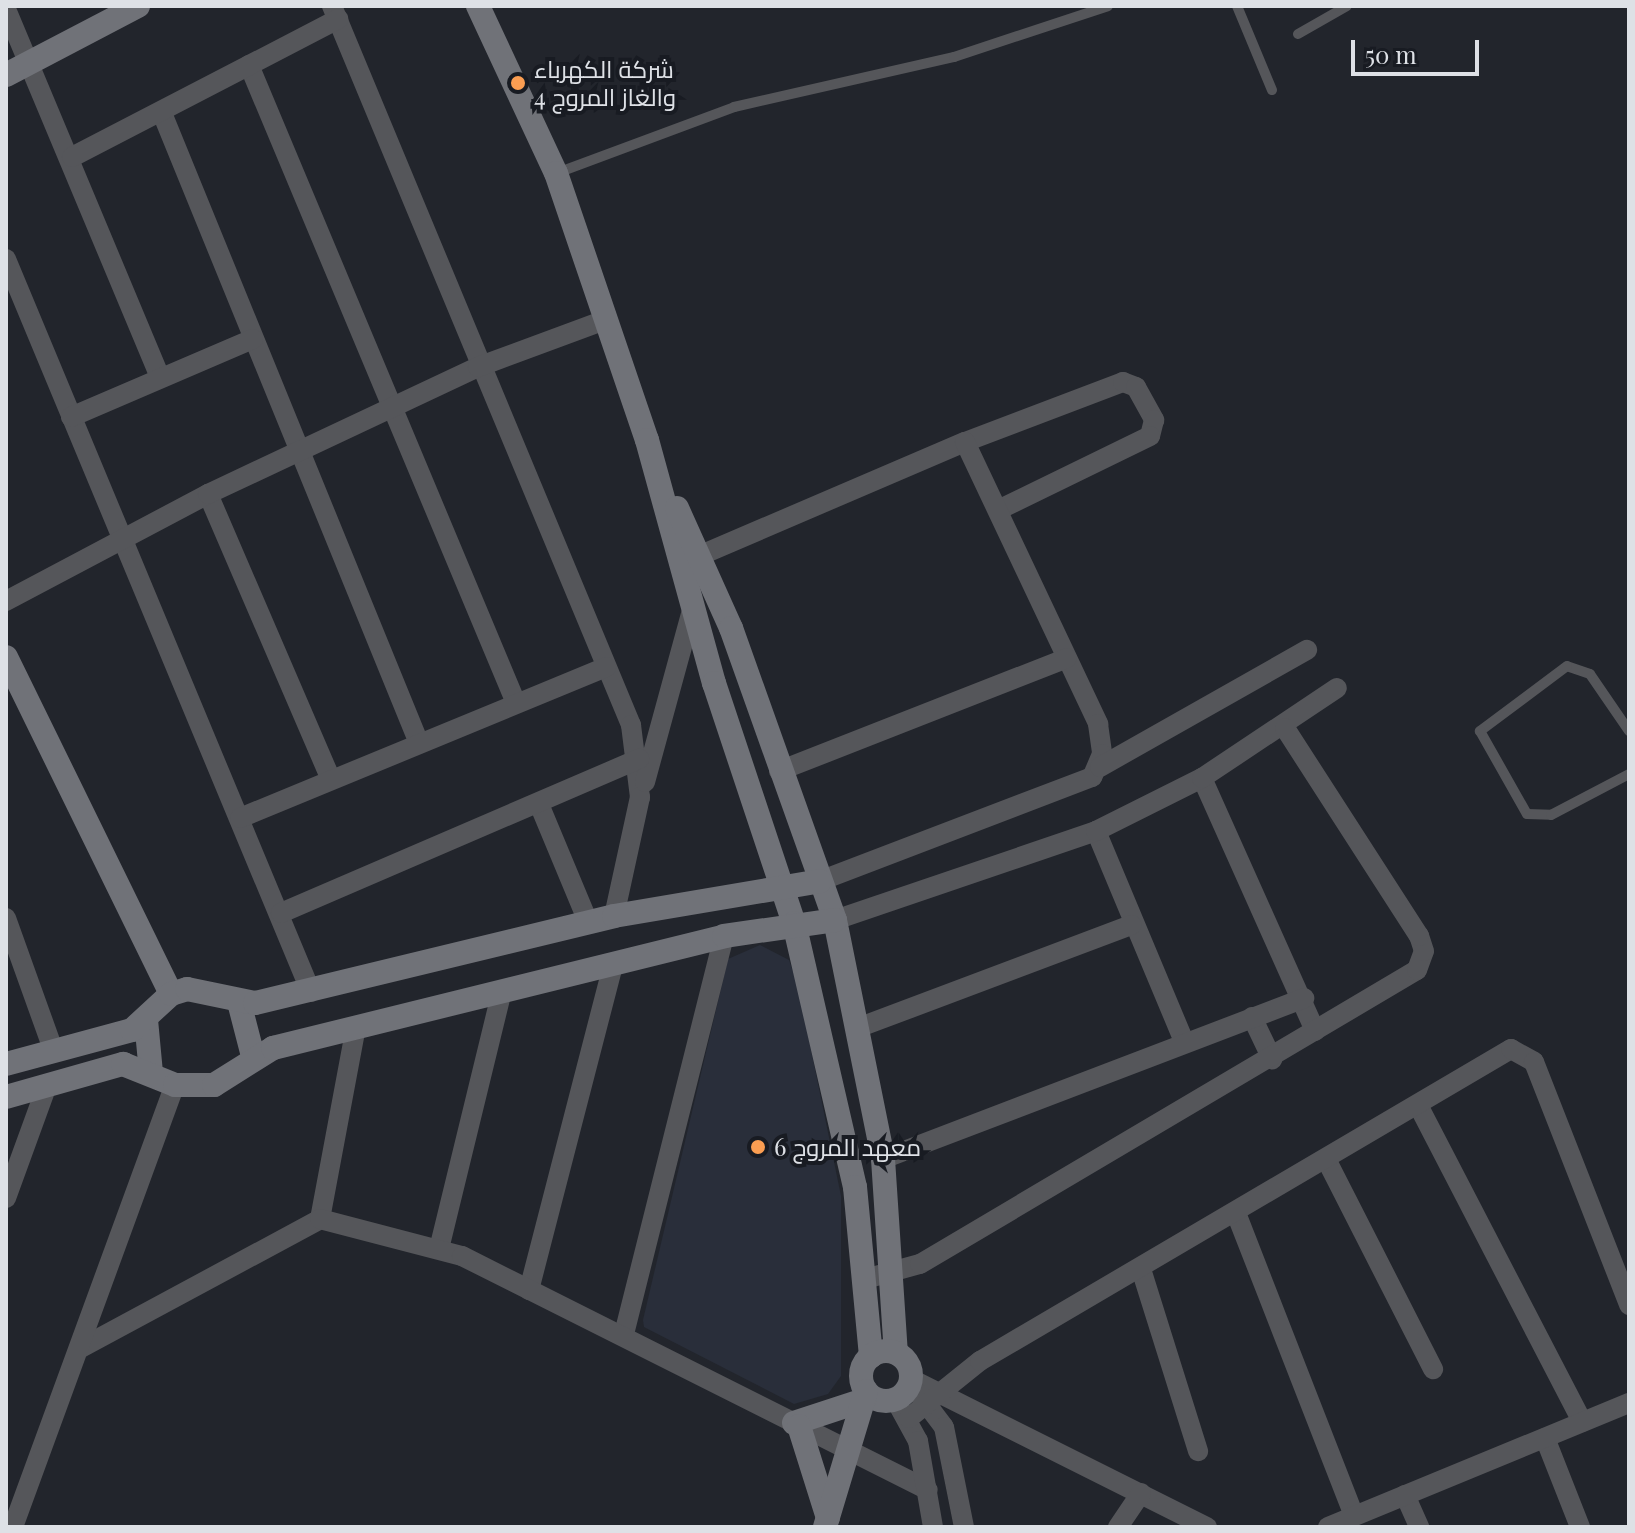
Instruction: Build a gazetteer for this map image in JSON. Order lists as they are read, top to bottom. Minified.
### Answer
{"places":["شركة الكهرباء والغاز المروج 4","معهد المروج 6"],"scale_bar":"50 m"}
